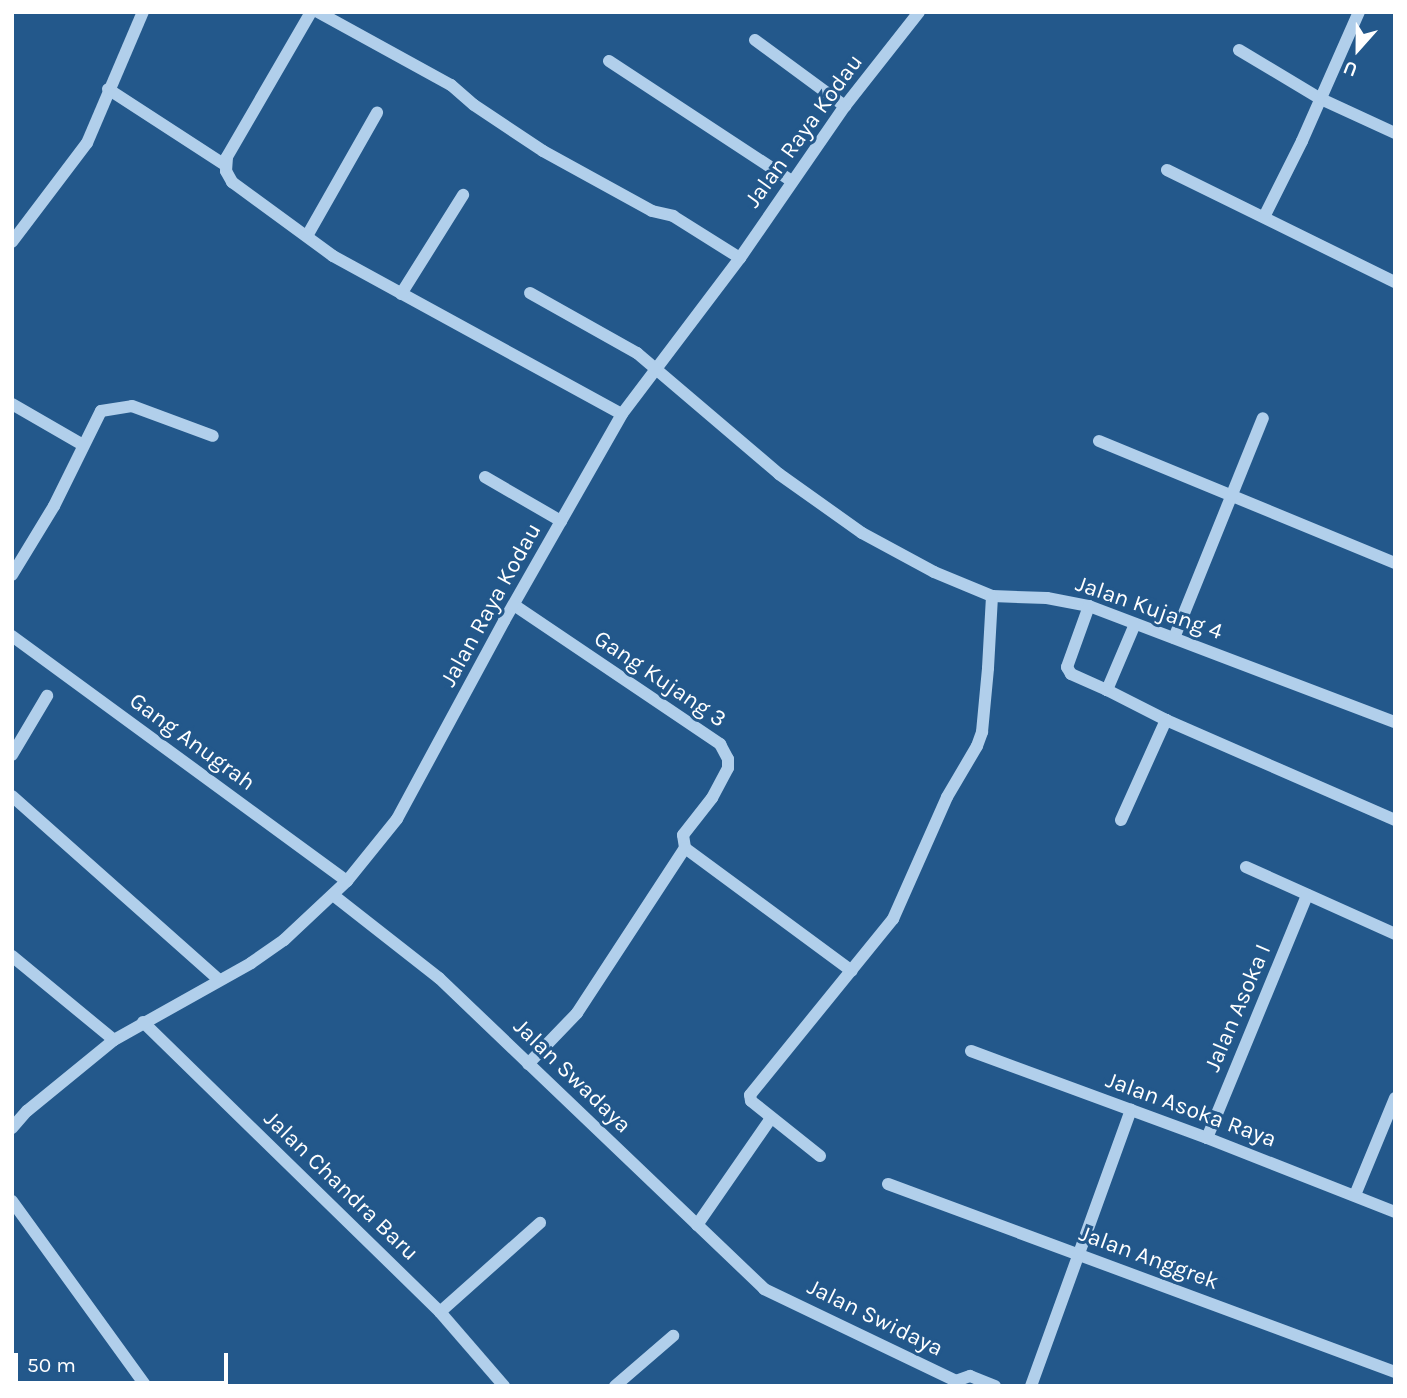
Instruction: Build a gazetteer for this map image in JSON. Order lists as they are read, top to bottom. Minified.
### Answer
{"streets":{"street":["Jalan Raya Kodau","Jalan Kujang 4","Gang Kujang 3","Gang Anugrah","Jalan Asoka I","Jalan Swadaya","Jalan Asoka Raya","Jalan Chandra Baru","Jalan Anggrek","Jalan Swidaya"]},"crossings":[["Jalan Raya Kodau","Jalan Kujang 4"],["Jalan Raya Kodau","Gang Kujang 3"],["Jalan Raya Kodau","Gang Anugrah"],["Jalan Raya Kodau","Jalan Swadaya"],["Jalan Raya Kodau","Jalan Chandra Baru"],["Jalan Asoka I","Jalan Asoka Raya"],["Jalan Swadaya","Jalan Swidaya"]],"scale_bar":"50 m","north":"bottom"}
